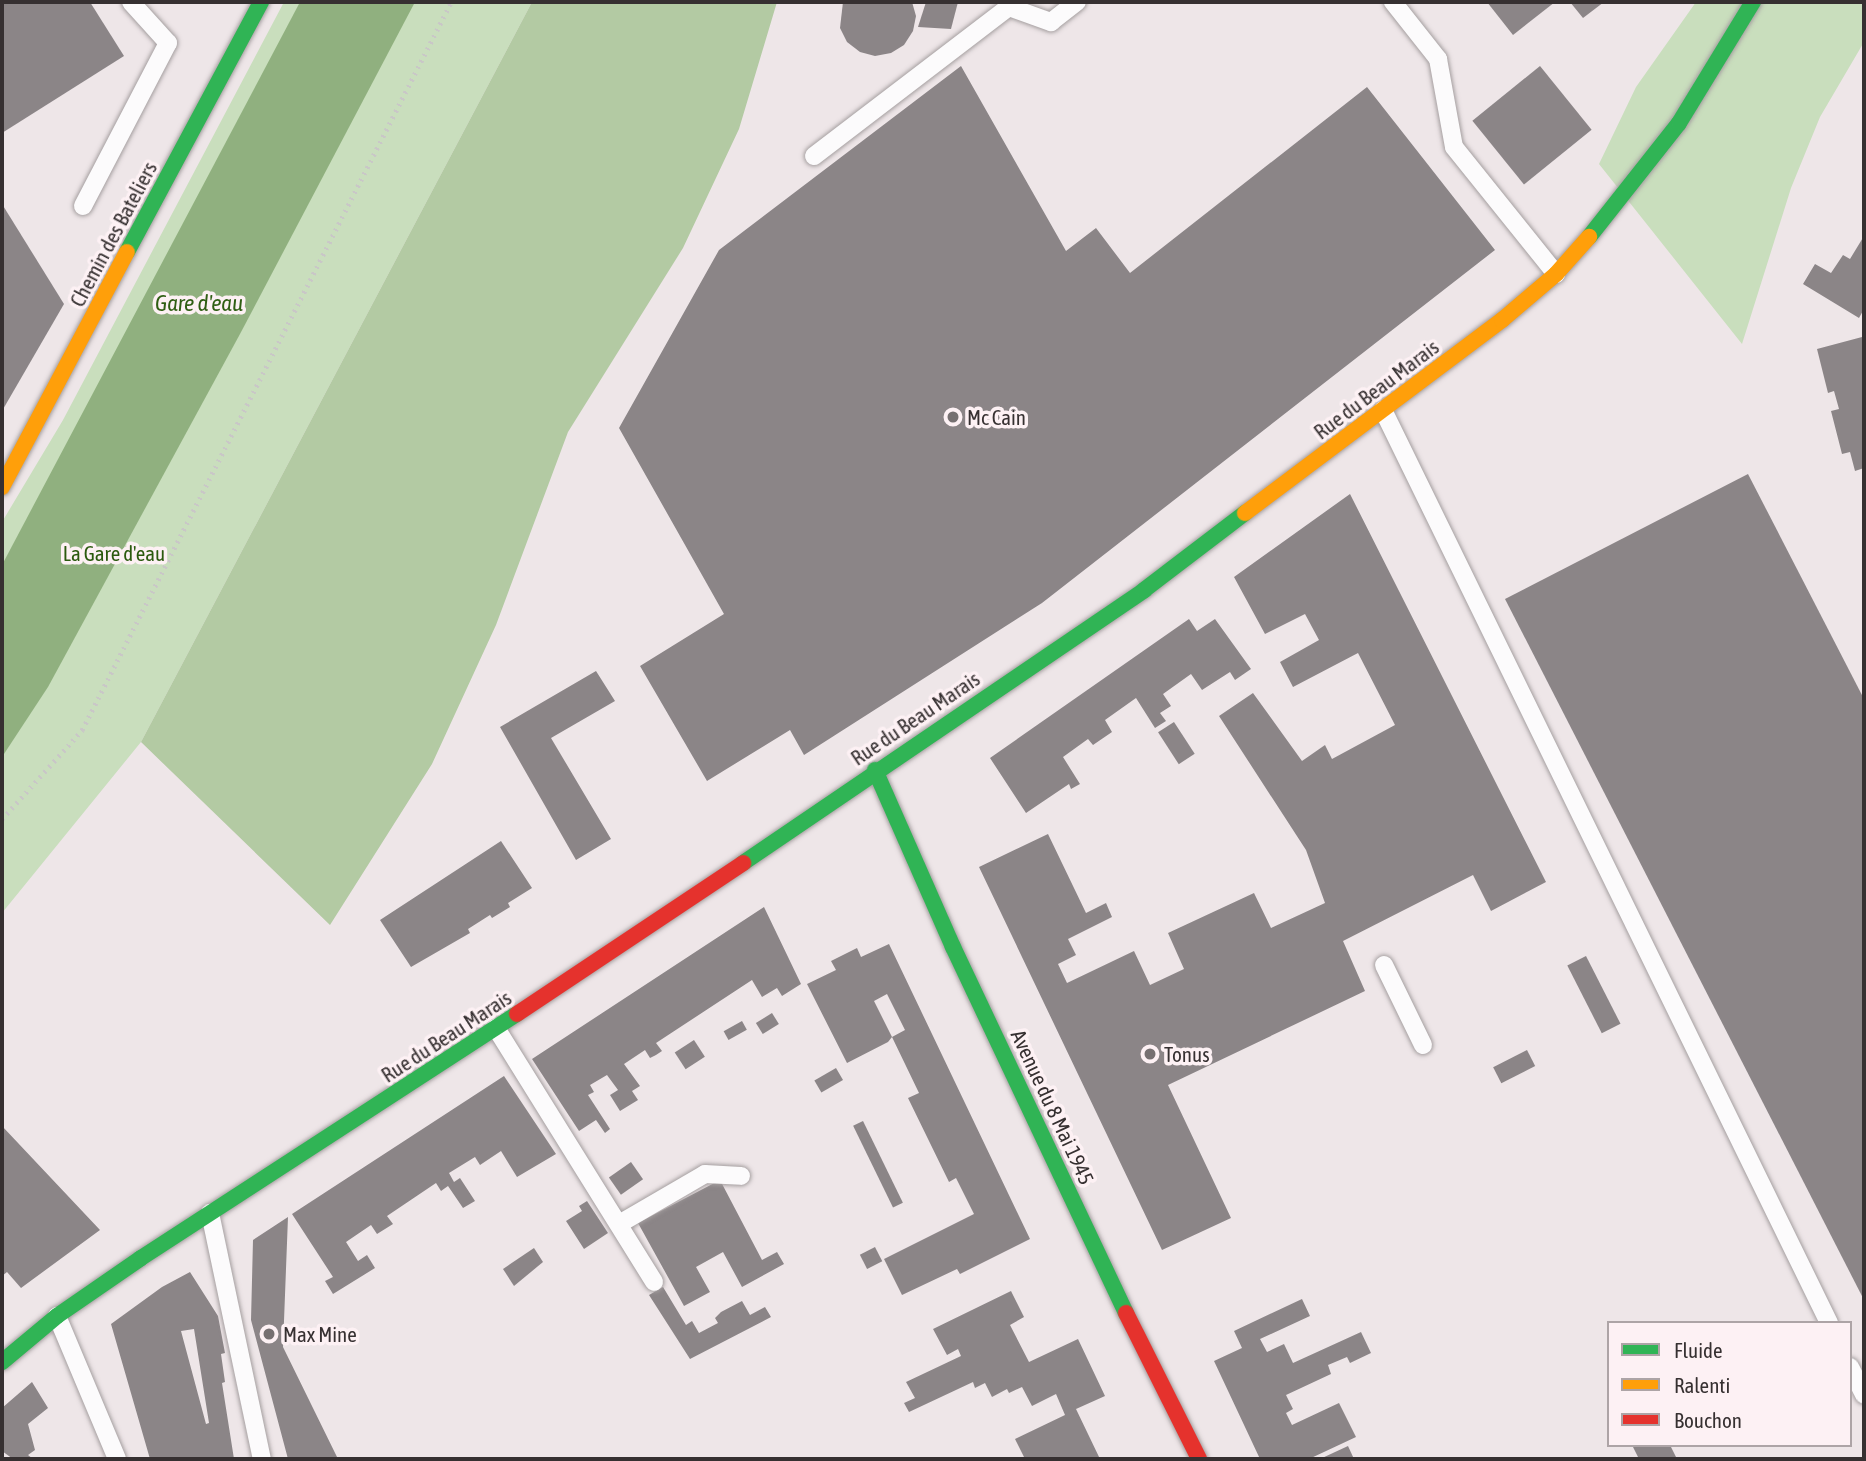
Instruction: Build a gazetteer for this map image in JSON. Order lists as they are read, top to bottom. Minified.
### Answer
{"streets":{"street":["Chemin des Bateliers","Rue du Beau Marais","Avenue du 8 Mai 1945"]},"crossings":[["Rue du Beau Marais","Avenue du 8 Mai 1945"]],"water":["Gare d'eau"],"parks":["La Gare d'eau"],"places":["Mc Cain","Tonus","Max Mine"],"legend":["Fluide","Ralenti","Bouchon"]}
